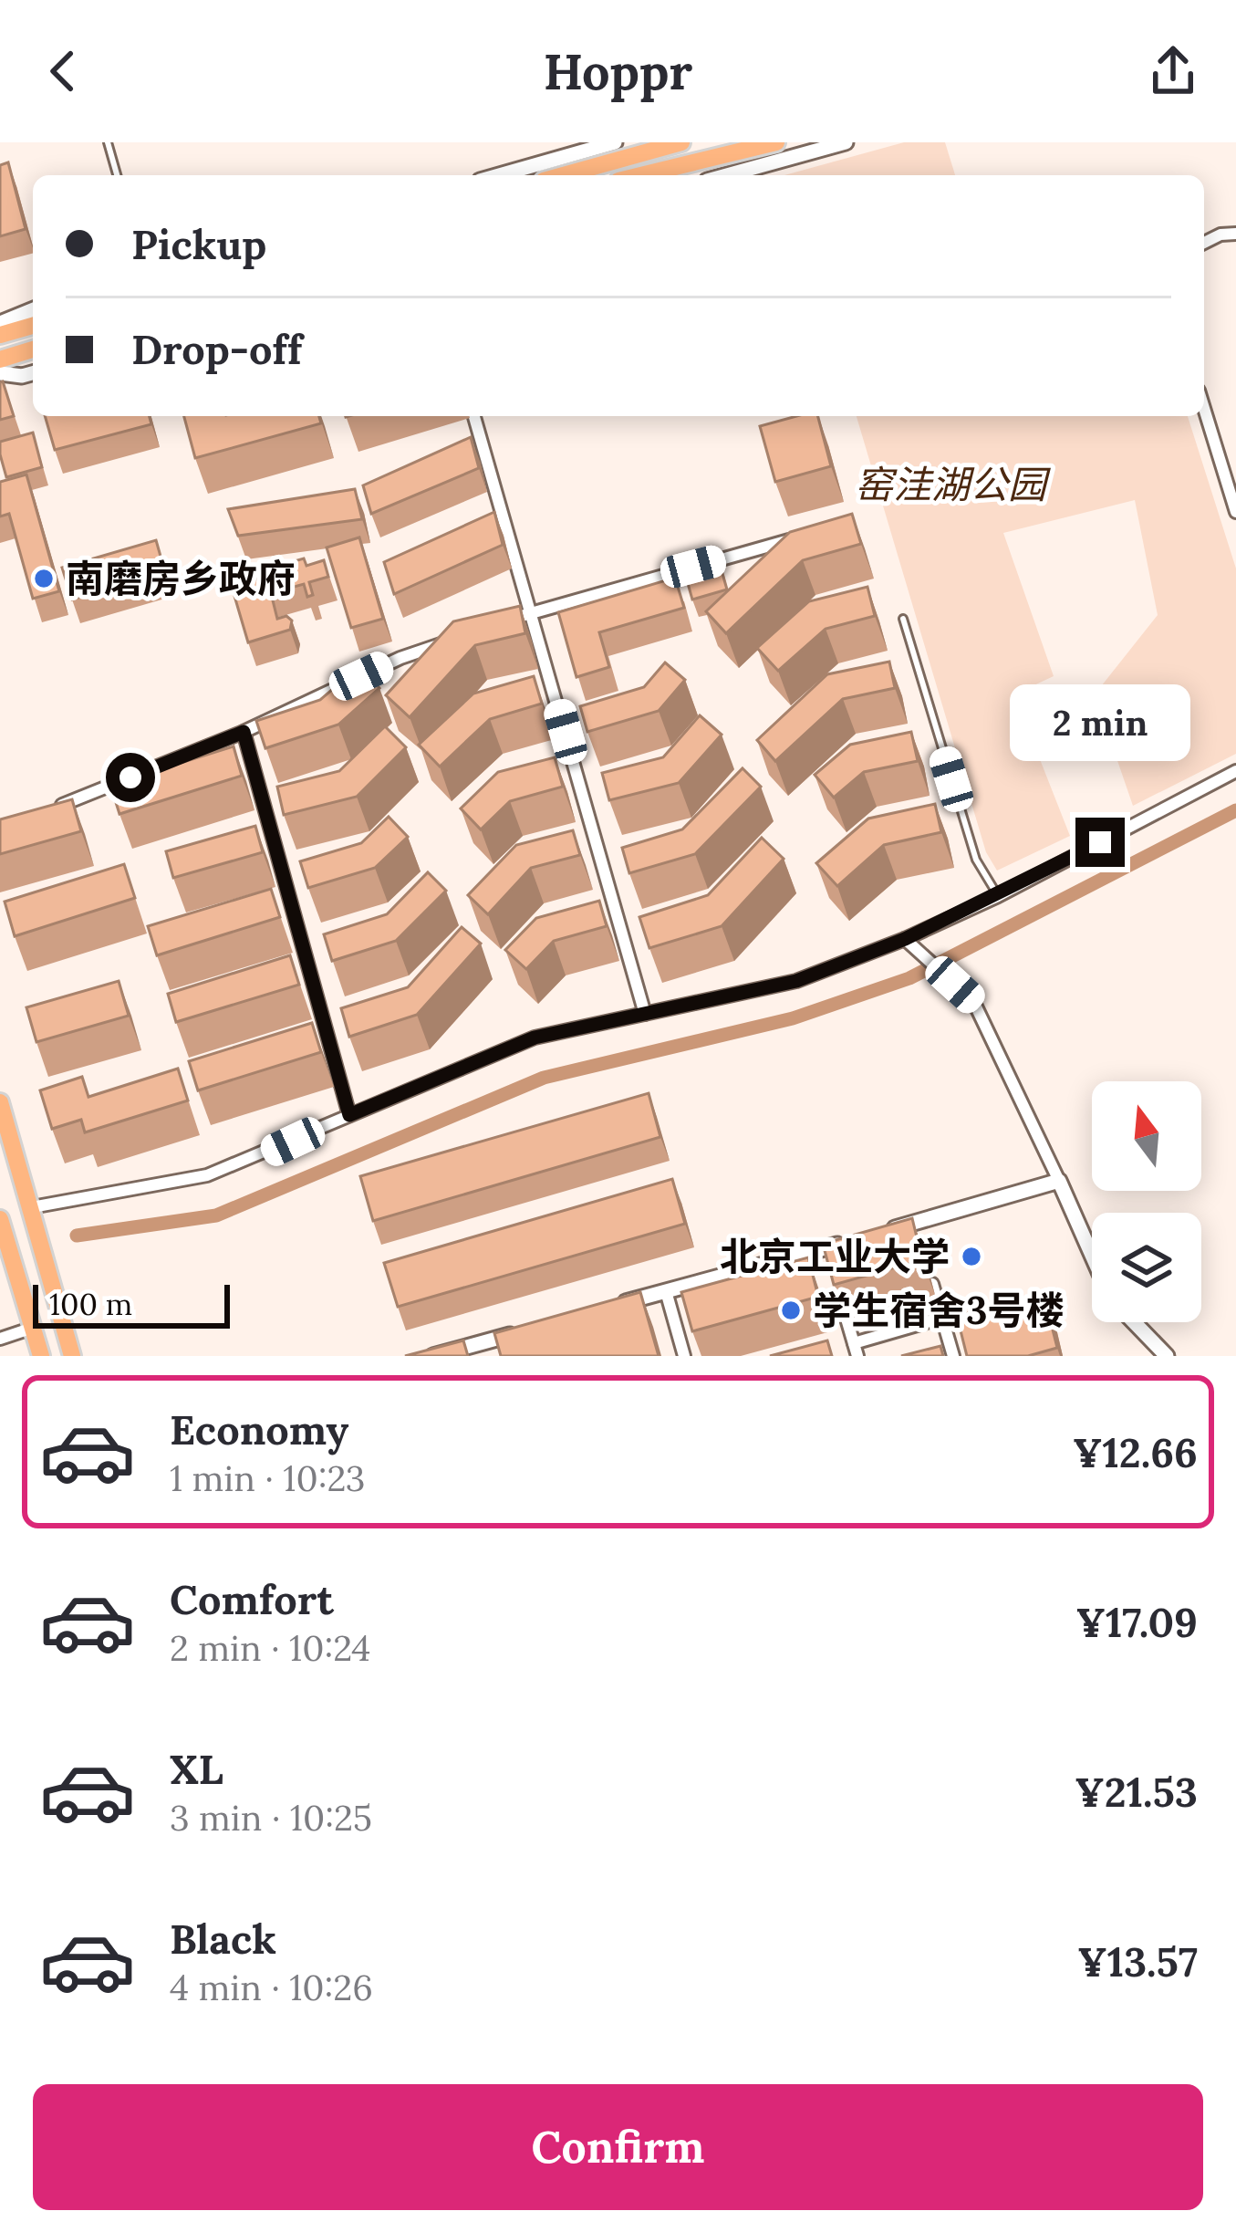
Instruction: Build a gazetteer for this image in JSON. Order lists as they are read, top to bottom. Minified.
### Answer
{"parks":["窑洼湖公园"],"places":["南磨房乡政府","北京工业大学","学生宿舍3号楼"],"scale_bar":"100 m","north":"top","page":{"header":"Hoppr","banner":["Pickup","Drop-off"],"bubble":"2 min","scale":"100 m","list":[{"name":"Economy","note":"1 min · 10:23","value":"¥12.66"},{"name":"Comfort","note":"2 min · 10:24","value":"¥17.09"},{"name":"XL","note":"3 min · 10:25","value":"¥21.53"},{"name":"Black","note":"4 min · 10:26","value":"¥13.57"}],"buttons":"Confirm"}}
